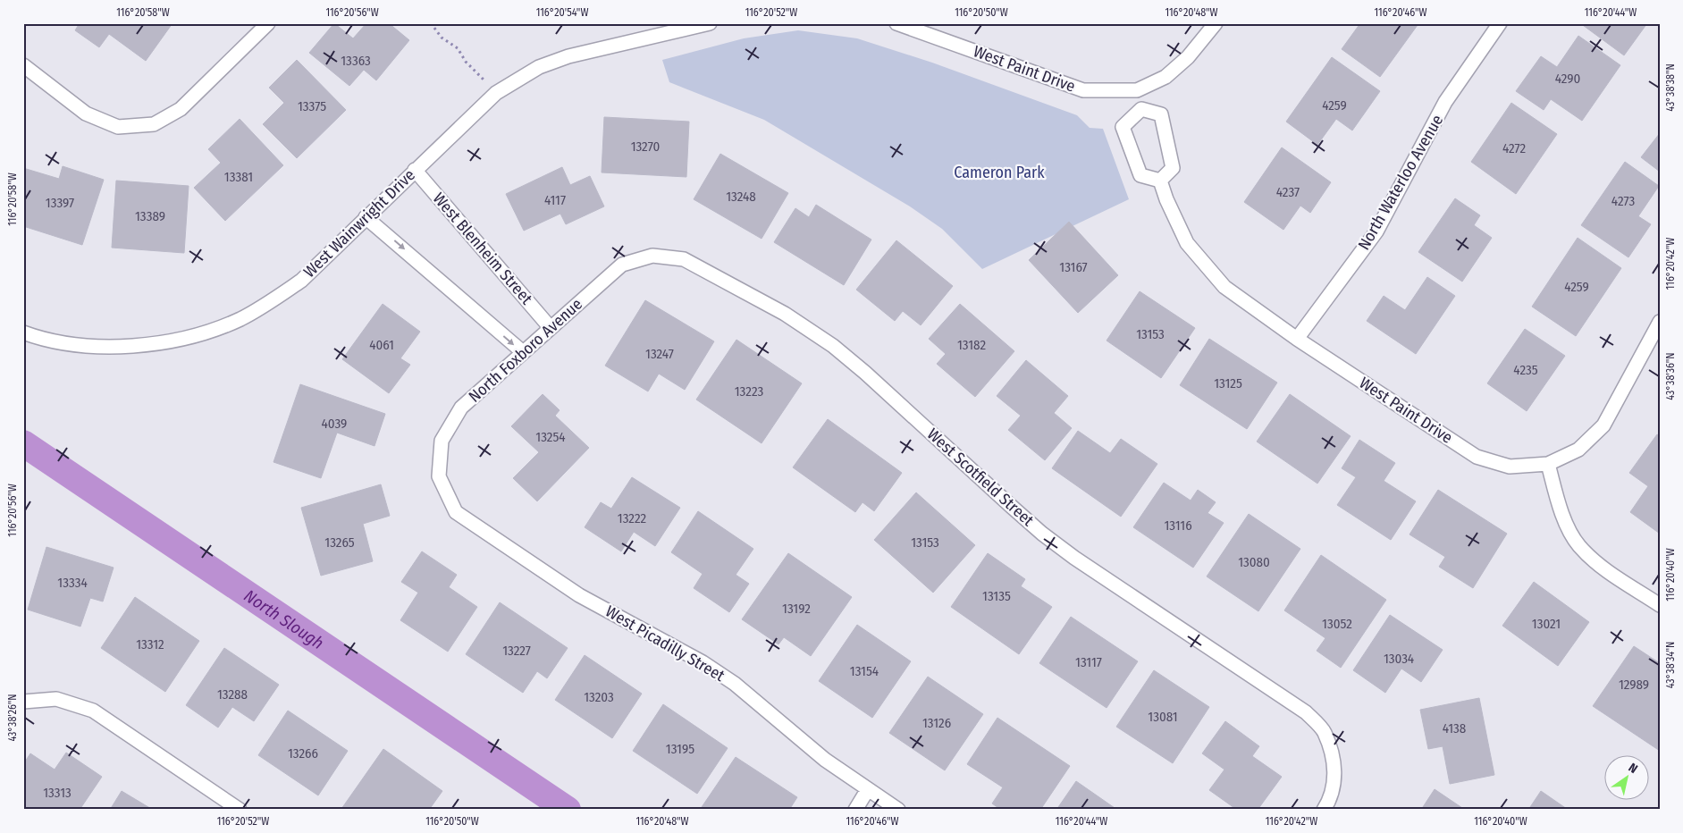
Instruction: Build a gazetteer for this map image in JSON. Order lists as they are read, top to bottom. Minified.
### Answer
{"streets":{"street":["West Paint Drive","North Waterloo Avenue","West Wainwright Drive","West Blenheim Street","North Foxboro Avenue","West Scotfield Street","West Picadilly Street"]},"crossings":[["West Paint Drive","North Waterloo Avenue"],["West Wainwright Drive","West Blenheim Street"],["West Blenheim Street","North Foxboro Avenue"],["North Foxboro Avenue","West Scotfield Street"],["North Foxboro Avenue","West Picadilly Street"]],"water":["North Slough"],"parks":["Cameron Park"],"house_numbers":["13363","4290","4259","13375","13270","4272","13381","4237","13248","4117","4273","13397","13389","13167","4259","13153","4061","13182","13247","4235","13125","13223","4039","13254","13222","13116","13265","13153","13080","13334","13135","13192","13052","13021","13312","13227","13034","13117","13154","12989","13288","13203","13081","13126","4138","13195","13266","13313"],"north":"top right","coordinates":["116°20'58\"W","116°20'56\"W","116°20'54\"W","116°20'52\"W","116°20'50\"W","116°20'48\"W","116°20'46\"W","116°20'44\"W","43°38'38\"N","116°20'42\"W","43°38'36\"N","116°20'40\"W","43°38'34\"N","43°38'26\"N"]}
